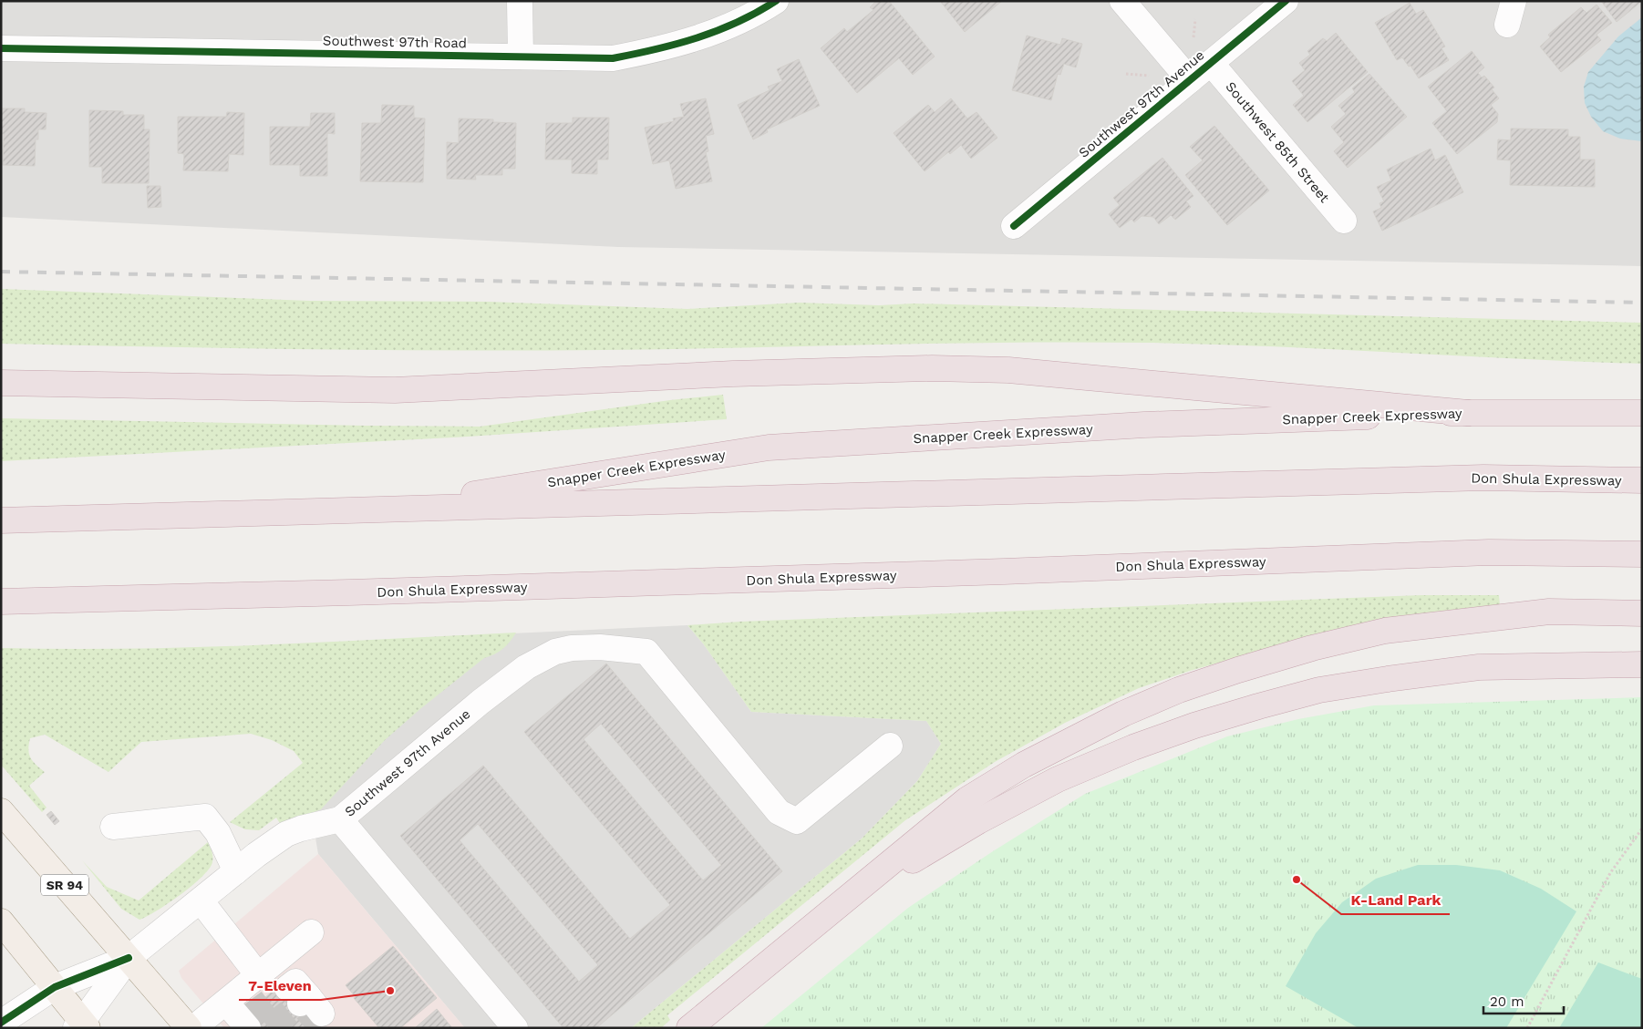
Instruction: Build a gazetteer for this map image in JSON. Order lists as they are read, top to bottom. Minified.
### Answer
{"streets":{"highway":["Snapper Creek Expressway","Don Shula Expressway"],"main road":["SR 94"],"street":["Southwest 97th Road","Southwest 97th Avenue","Southwest 85th Street"]},"crossings":[["Southwest 97th Avenue","Southwest 85th Street"],["Southwest 97th Avenue","SR 94"],["Snapper Creek Expressway","Don Shula Expressway"]],"places":["K-Land Park","7-Eleven"],"scale_bar":"20 m"}
